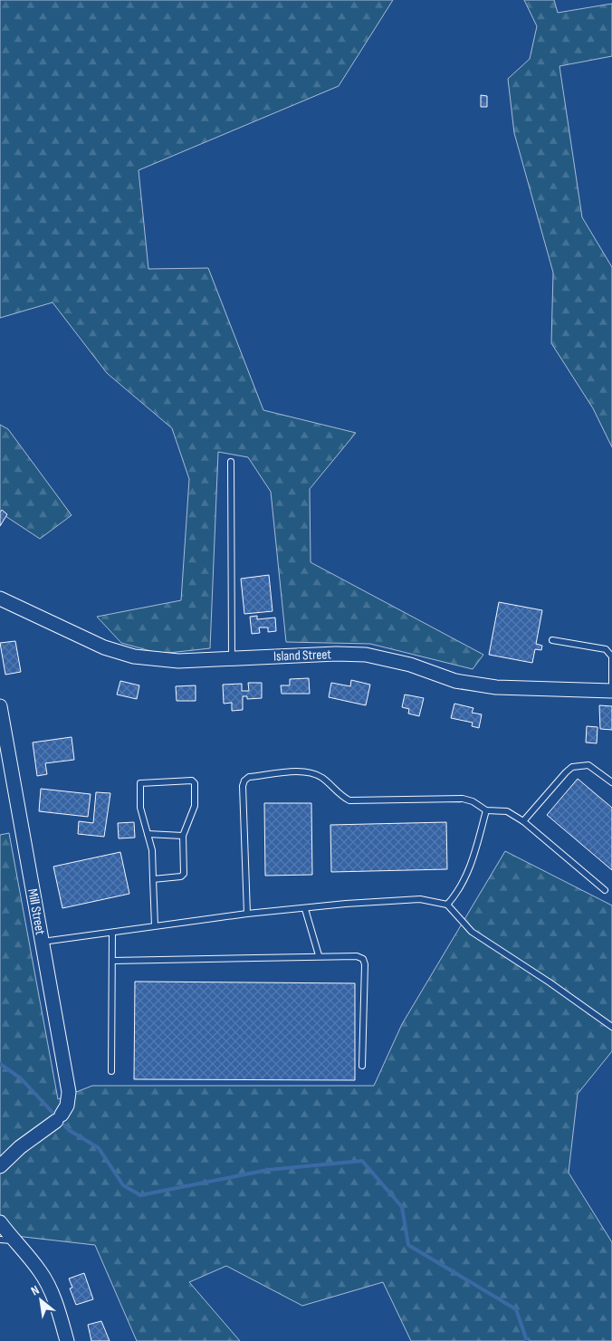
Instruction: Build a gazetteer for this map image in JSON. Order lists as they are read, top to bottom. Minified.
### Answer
{"streets":{"street":["Island Street","Mill Street"]},"north":"top left"}
